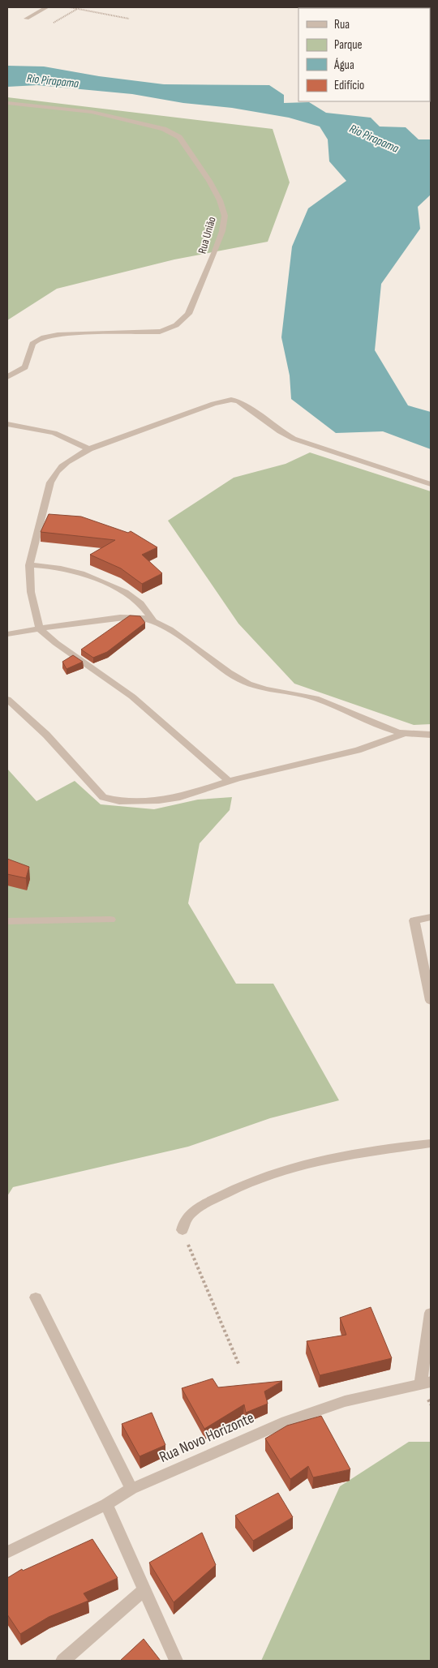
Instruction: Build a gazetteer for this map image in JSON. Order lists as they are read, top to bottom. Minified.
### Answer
{"streets":{"street":["Rua União","Rua Novo Horizonte"]},"water":["Rio Pirapama"],"legend":["Rua","Parque","Água","Edifício"]}
